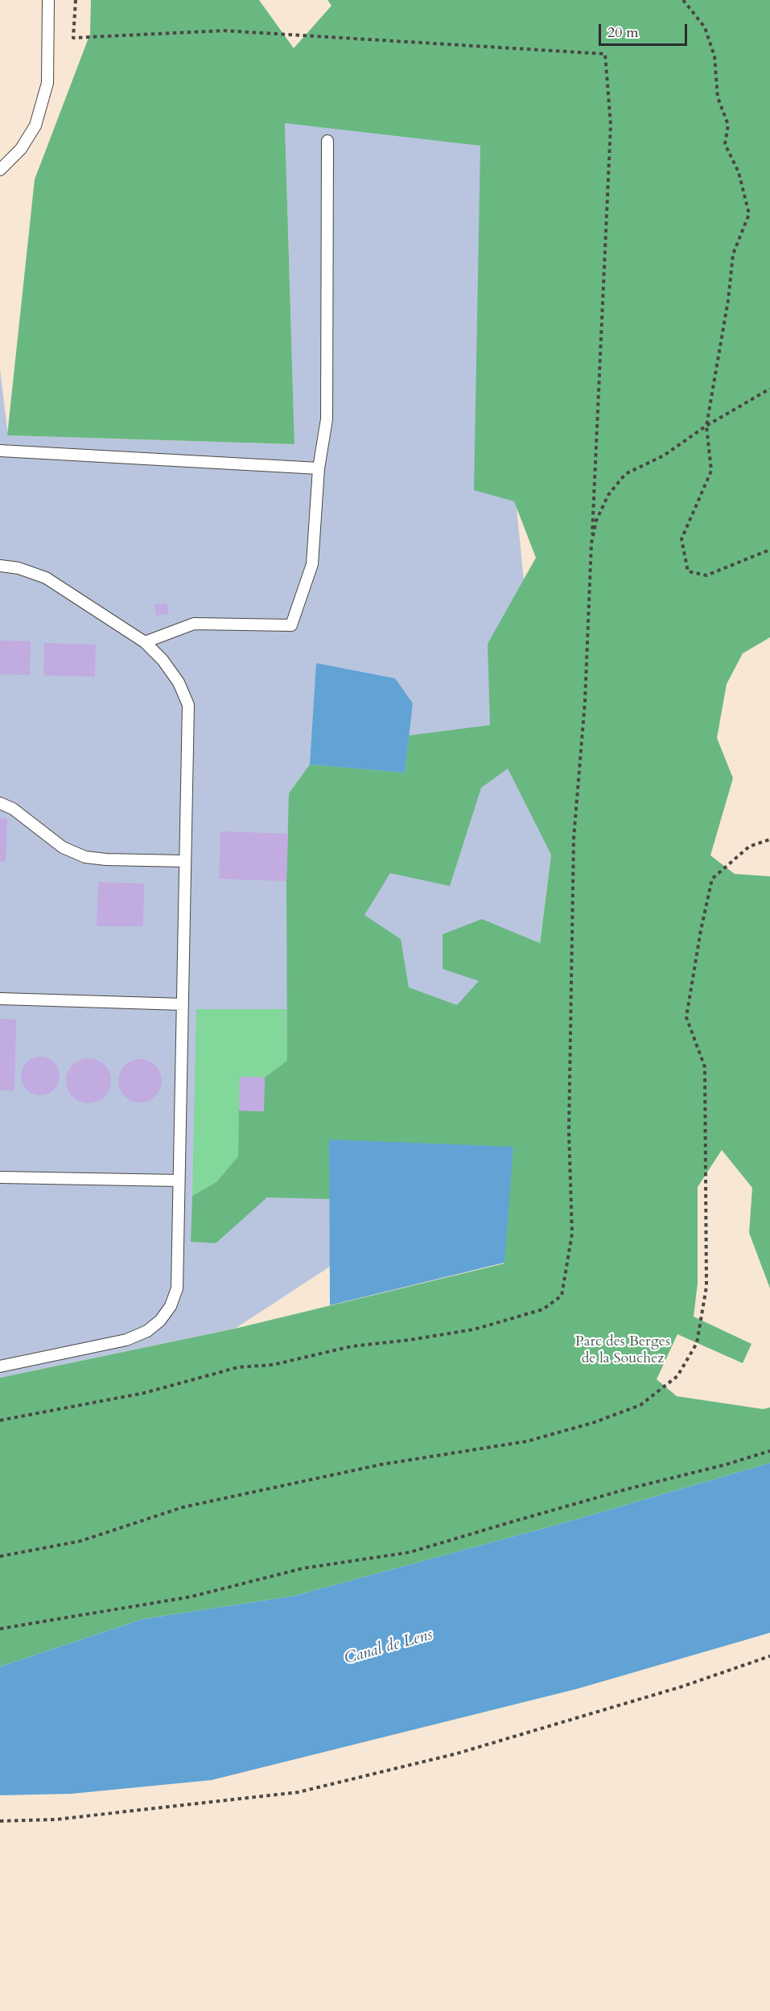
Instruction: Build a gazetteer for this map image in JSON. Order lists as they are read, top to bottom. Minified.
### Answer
{"water":["Canal de Lens"],"parks":["Parc des Berges de la Souchez"],"scale_bar":"20 m"}
